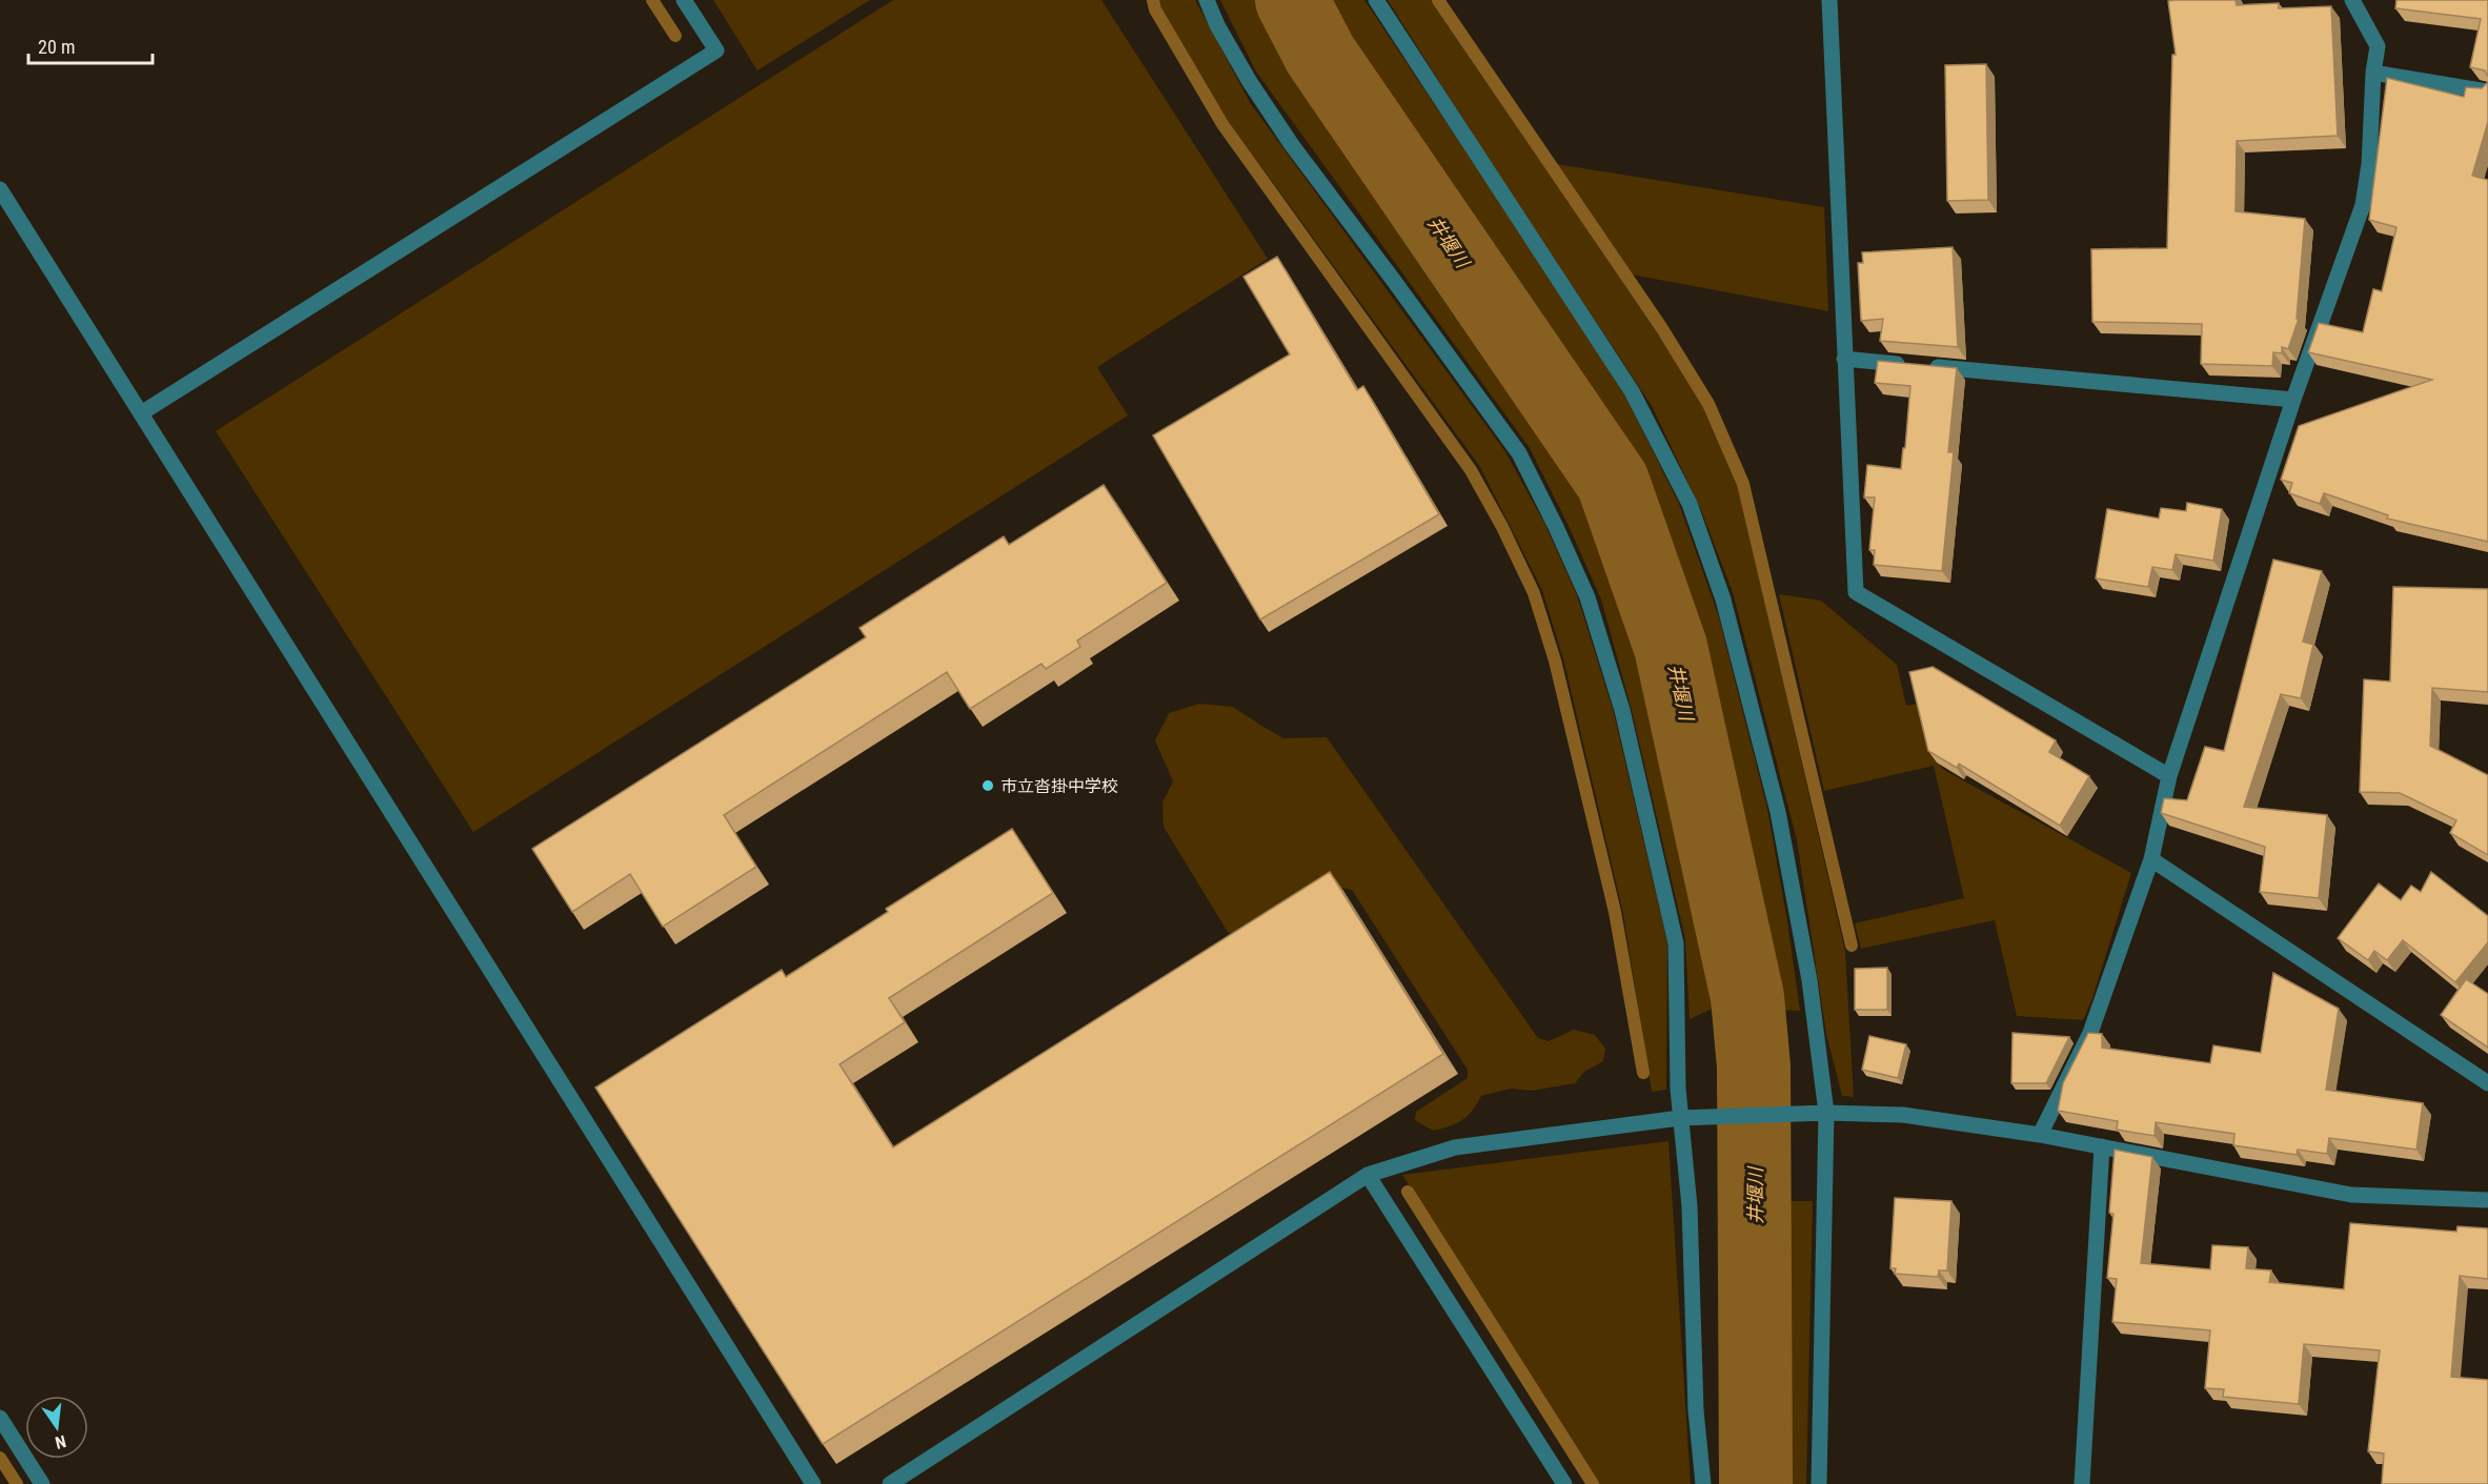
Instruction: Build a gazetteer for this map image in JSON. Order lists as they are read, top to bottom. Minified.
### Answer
{"water":["井堰川"],"places":["市立沓掛中学校"],"scale_bar":"20 m","north":"bottom"}
